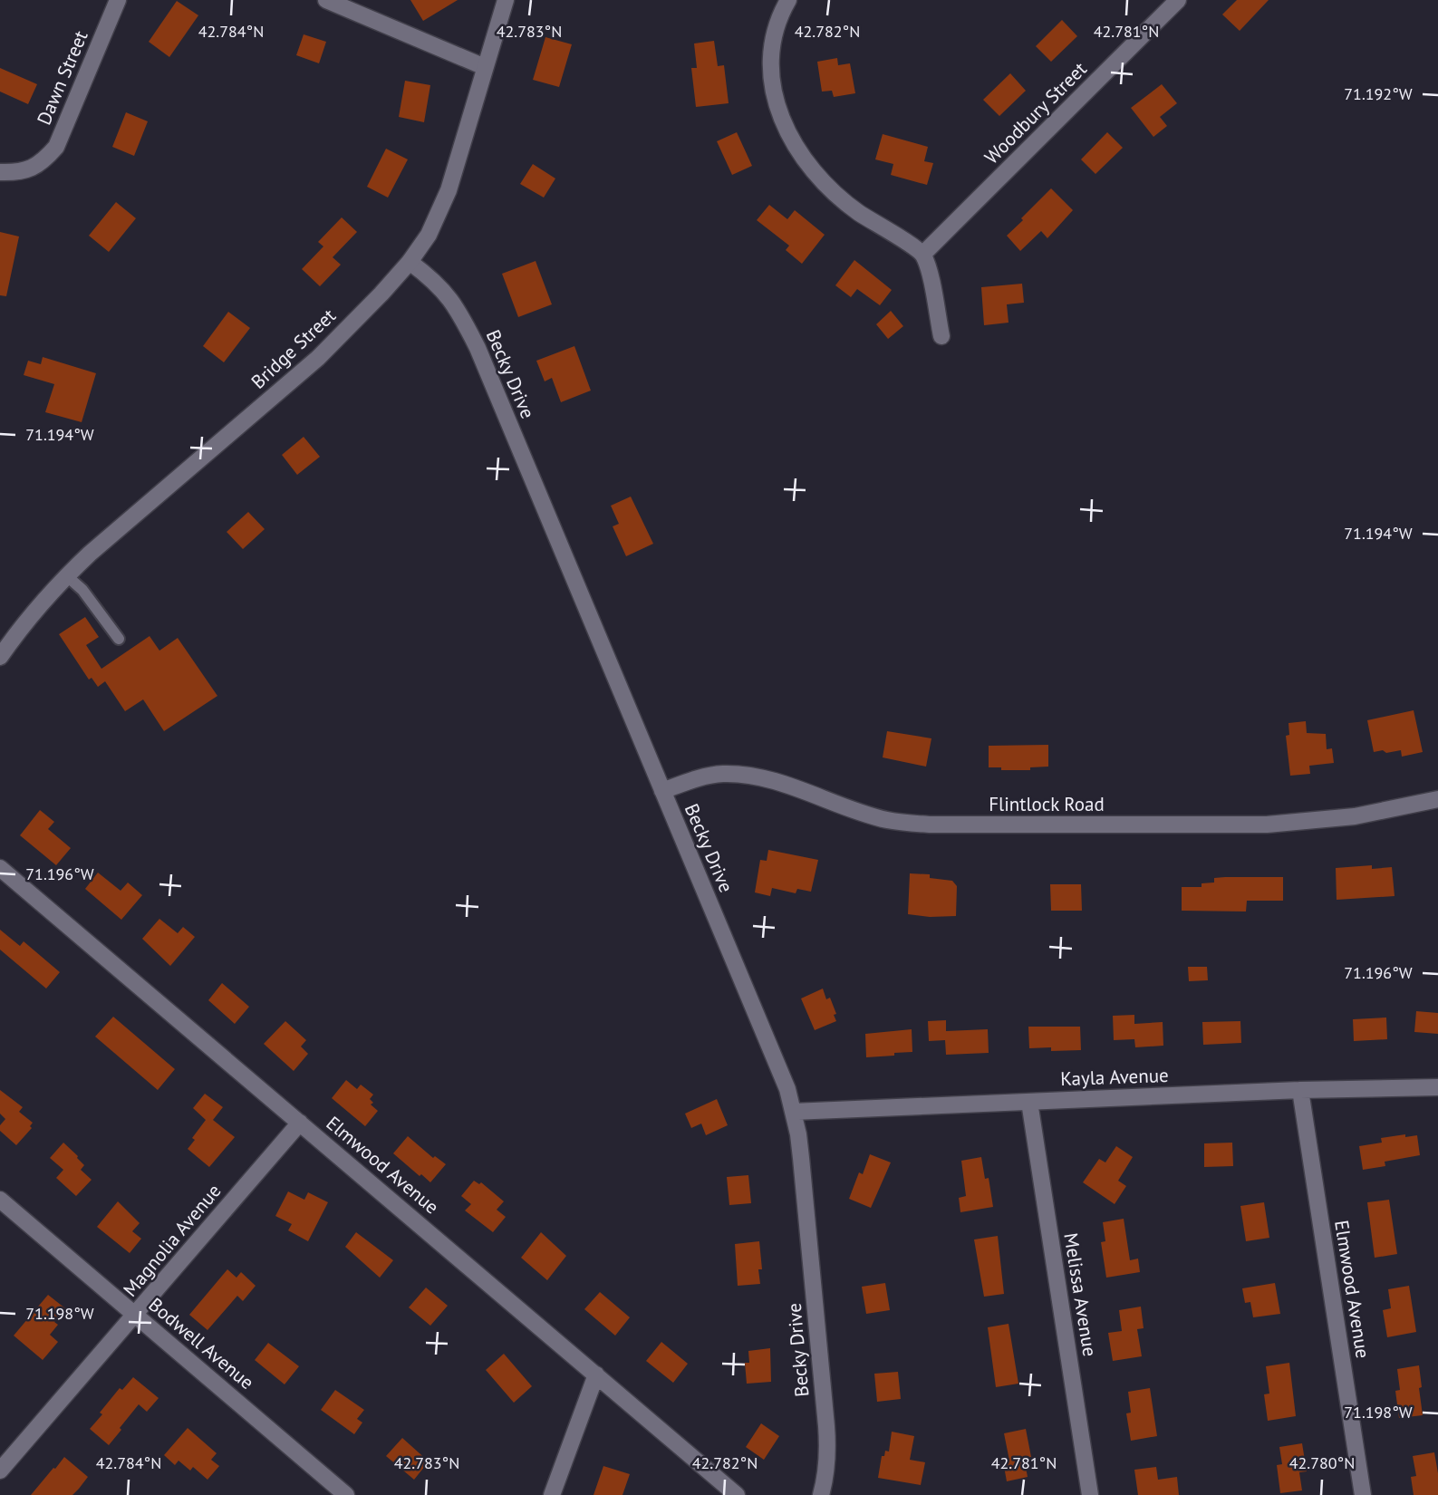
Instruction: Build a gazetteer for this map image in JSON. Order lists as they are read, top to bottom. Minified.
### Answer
{"streets":{"street":["Dawn Street","Woodbury Street","Bridge Street","Becky Drive","Flintlock Road","Kayla Avenue","Elmwood Avenue","Magnolia Avenue","Melissa Avenue","Bodwell Avenue"]},"crossings":[["Bridge Street","Becky Drive"],["Becky Drive","Flintlock Road"],["Becky Drive","Kayla Avenue"],["Kayla Avenue","Elmwood Avenue"],["Kayla Avenue","Melissa Avenue"],["Elmwood Avenue","Magnolia Avenue"],["Magnolia Avenue","Bodwell Avenue"]],"coordinates":["42.784°N","42.783°N","42.782°N","42.781°N","71.192°W","71.194°W","71.196°W","71.198°W","42.780°N"]}
